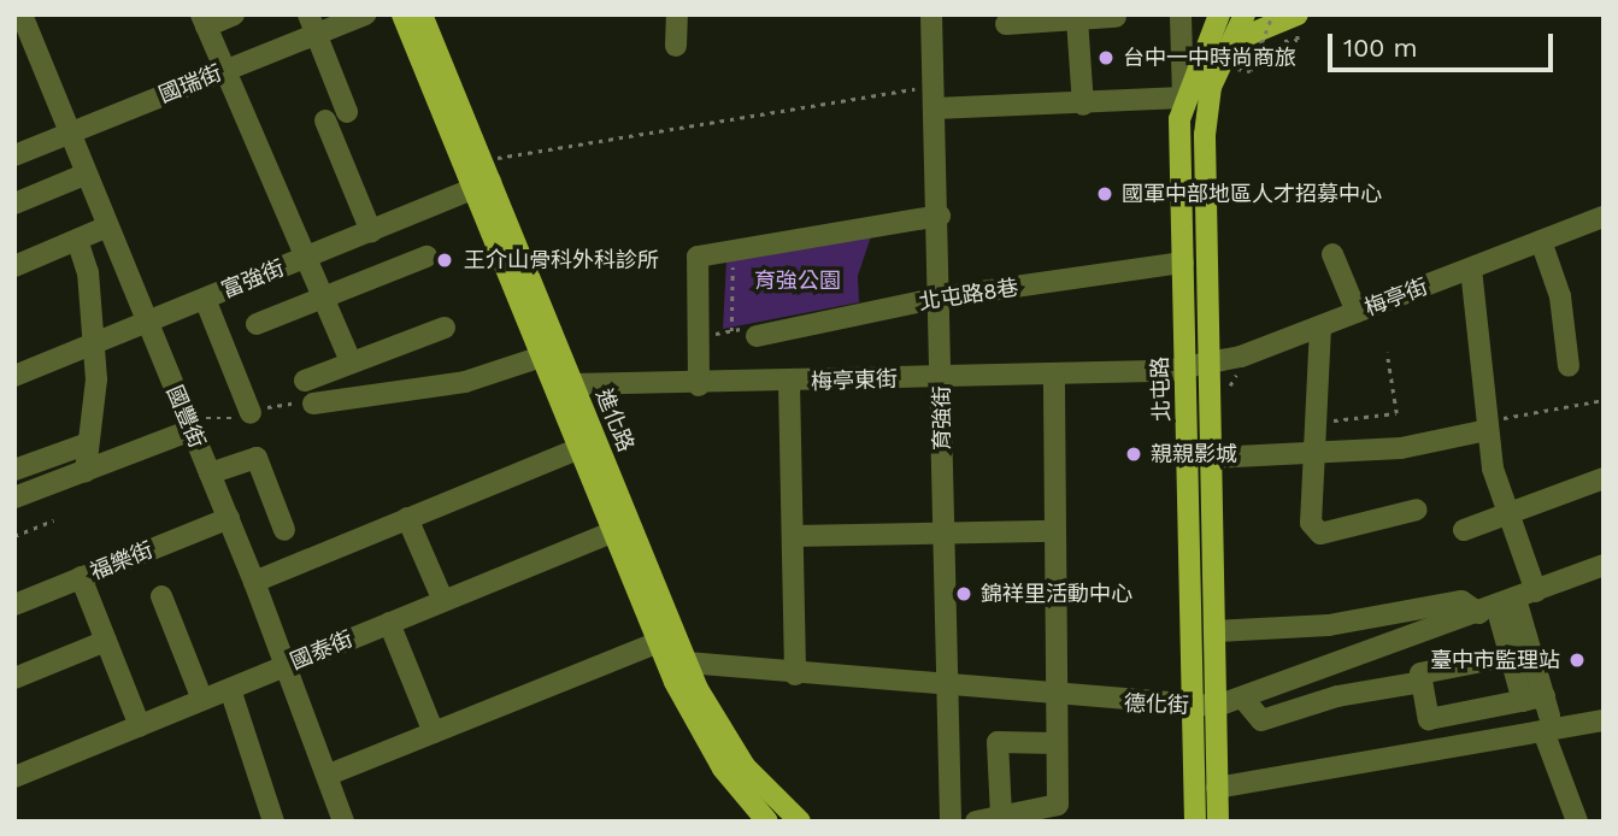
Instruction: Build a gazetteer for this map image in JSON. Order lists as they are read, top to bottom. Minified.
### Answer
{"streets":{"main road":["北屯路","進化路"],"street":["國瑞街","富強街","北屯路8巷","梅亭街","梅亭東街","國豐街","育強街","福樂街","國泰街","德化街"]},"crossings":[["國瑞街","國豐街"],["富強街","國豐街"],["富強街","進化路"],["北屯路8巷","北屯路"],["北屯路8巷","育強街"],["梅亭街","梅亭東街"],["梅亭街","北屯路"],["梅亭東街","北屯路"],["梅亭東街","育強街"],["梅亭東街","進化路"],["北屯路","德化街"],["國豐街","福樂街"],["國豐街","國泰街"],["育強街","德化街"],["進化路","國泰街"],["進化路","德化街"]],"parks":["育強公園"],"places":["台中一中時尚商旅","國軍中部地區人才招募中心","王介山骨科外科診所","親親影城","錦祥里活動中心","臺中市監理站"],"scale_bar":"100 m"}
